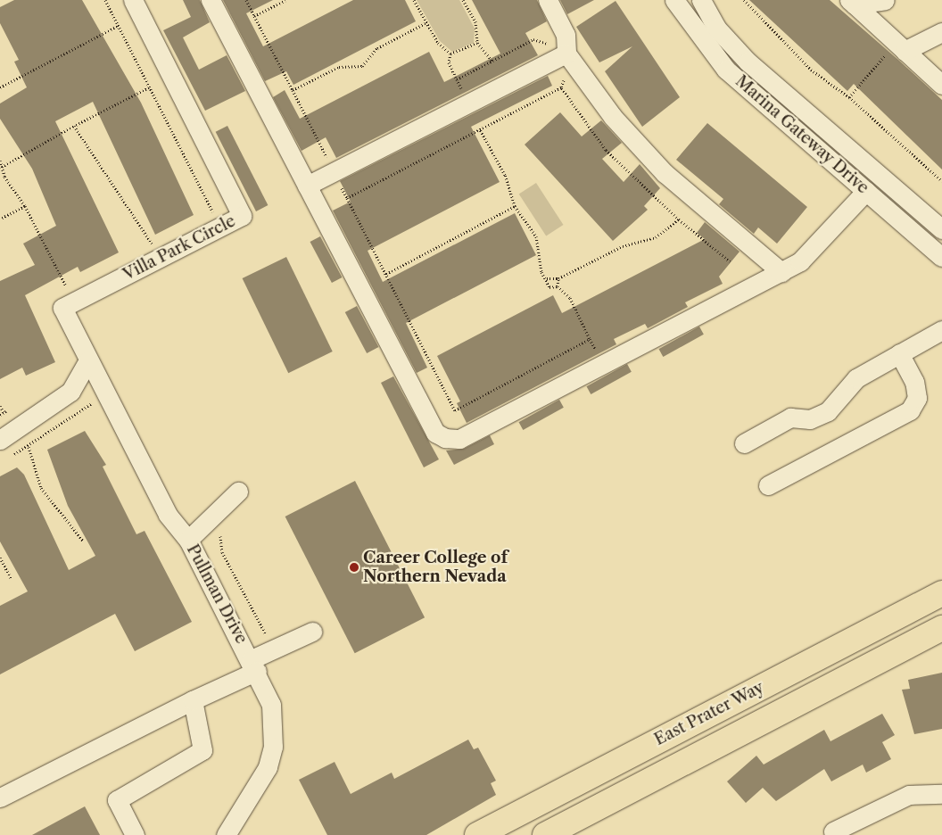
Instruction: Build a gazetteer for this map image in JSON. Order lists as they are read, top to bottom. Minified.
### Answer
{"streets":{"main road":["East Prater Way"],"street":["Marina Gateway Drive","Villa Park Circle","Pullman Drive"]},"crossings":[["Villa Park Circle","Pullman Drive"]],"places":["Career College of Northern Nevada"]}
